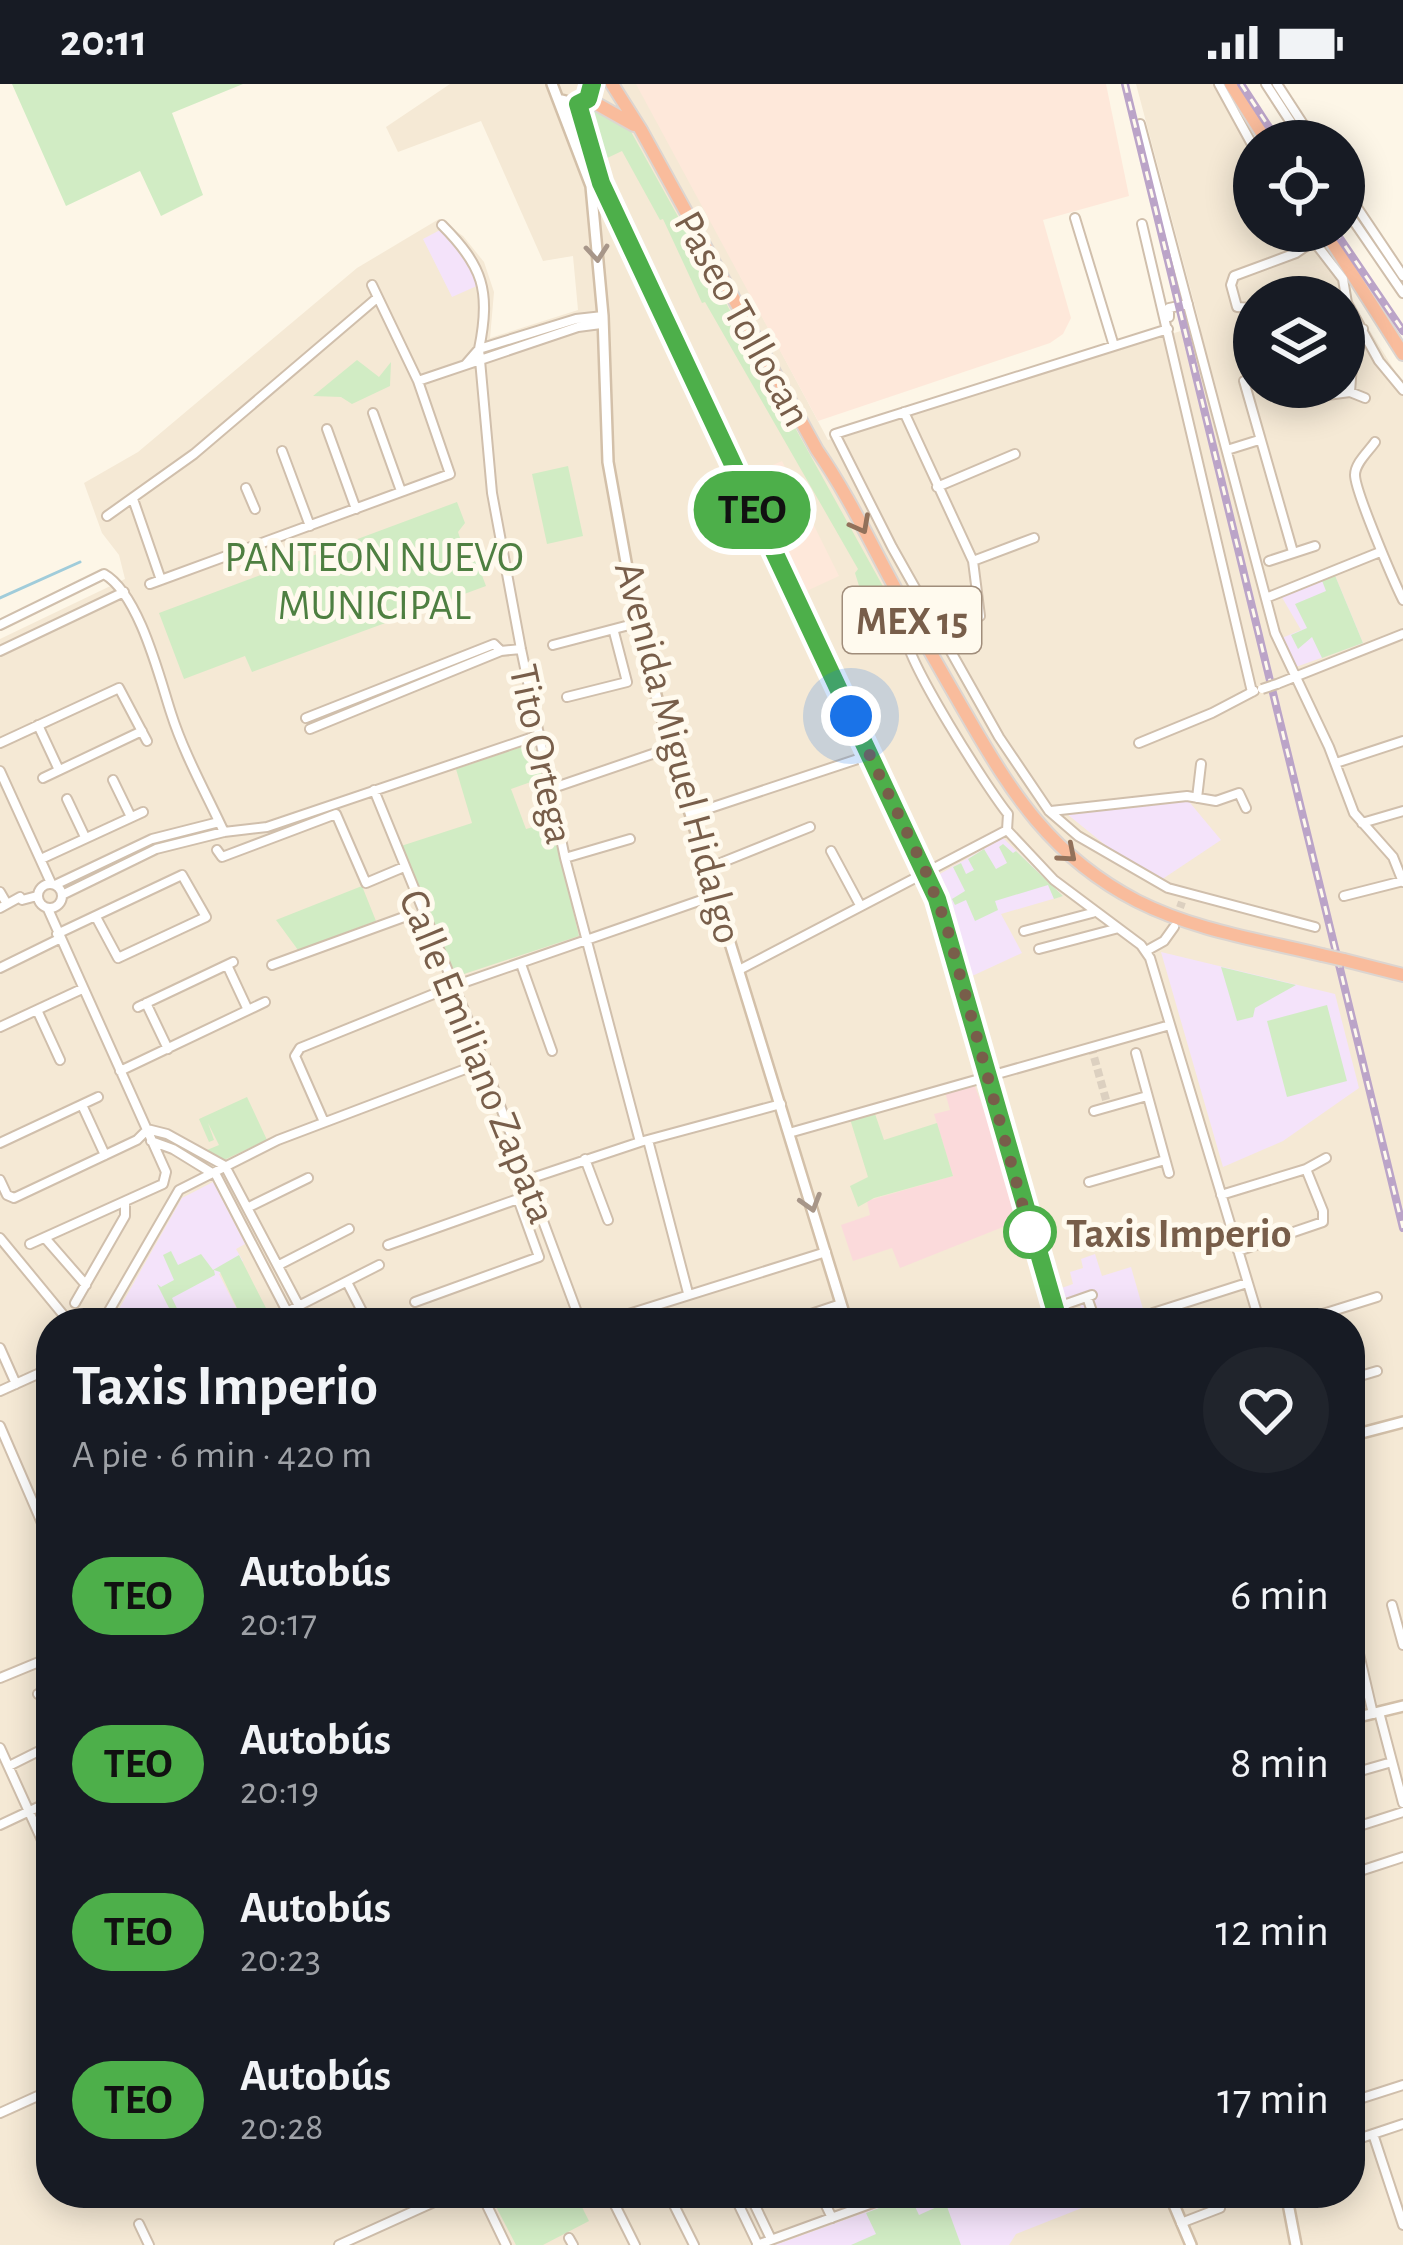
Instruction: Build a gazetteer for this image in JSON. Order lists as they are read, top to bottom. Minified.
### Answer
{"streets":{"highway":["Paseo Tollocan","MEX 15"],"main road":["Avenida Miguel Hidalgo"],"street":["Tito Ortega","Calle Emiliano Zapata"]},"one_way":["Paseo Tollocan"],"parks":["PANTEON NUEVO MUNICIPAL"],"places":["Taxis Imperio"],"lines":["bus line TEO"],"page":{"status":"20:11","on_map":"TEO","heading":["Taxis Imperio","A pie · 6 min · 420 m"],"list":[{"mark":"TEO","name":"Autobús","note":"20:17","value":"6 min"},{"mark":"TEO","name":"Autobús","note":"20:19","value":"8 min"},{"mark":"TEO","name":"Autobús","note":"20:23","value":"12 min"},{"mark":"TEO","name":"Autobús","note":"20:28","value":"17 min"}]}}
